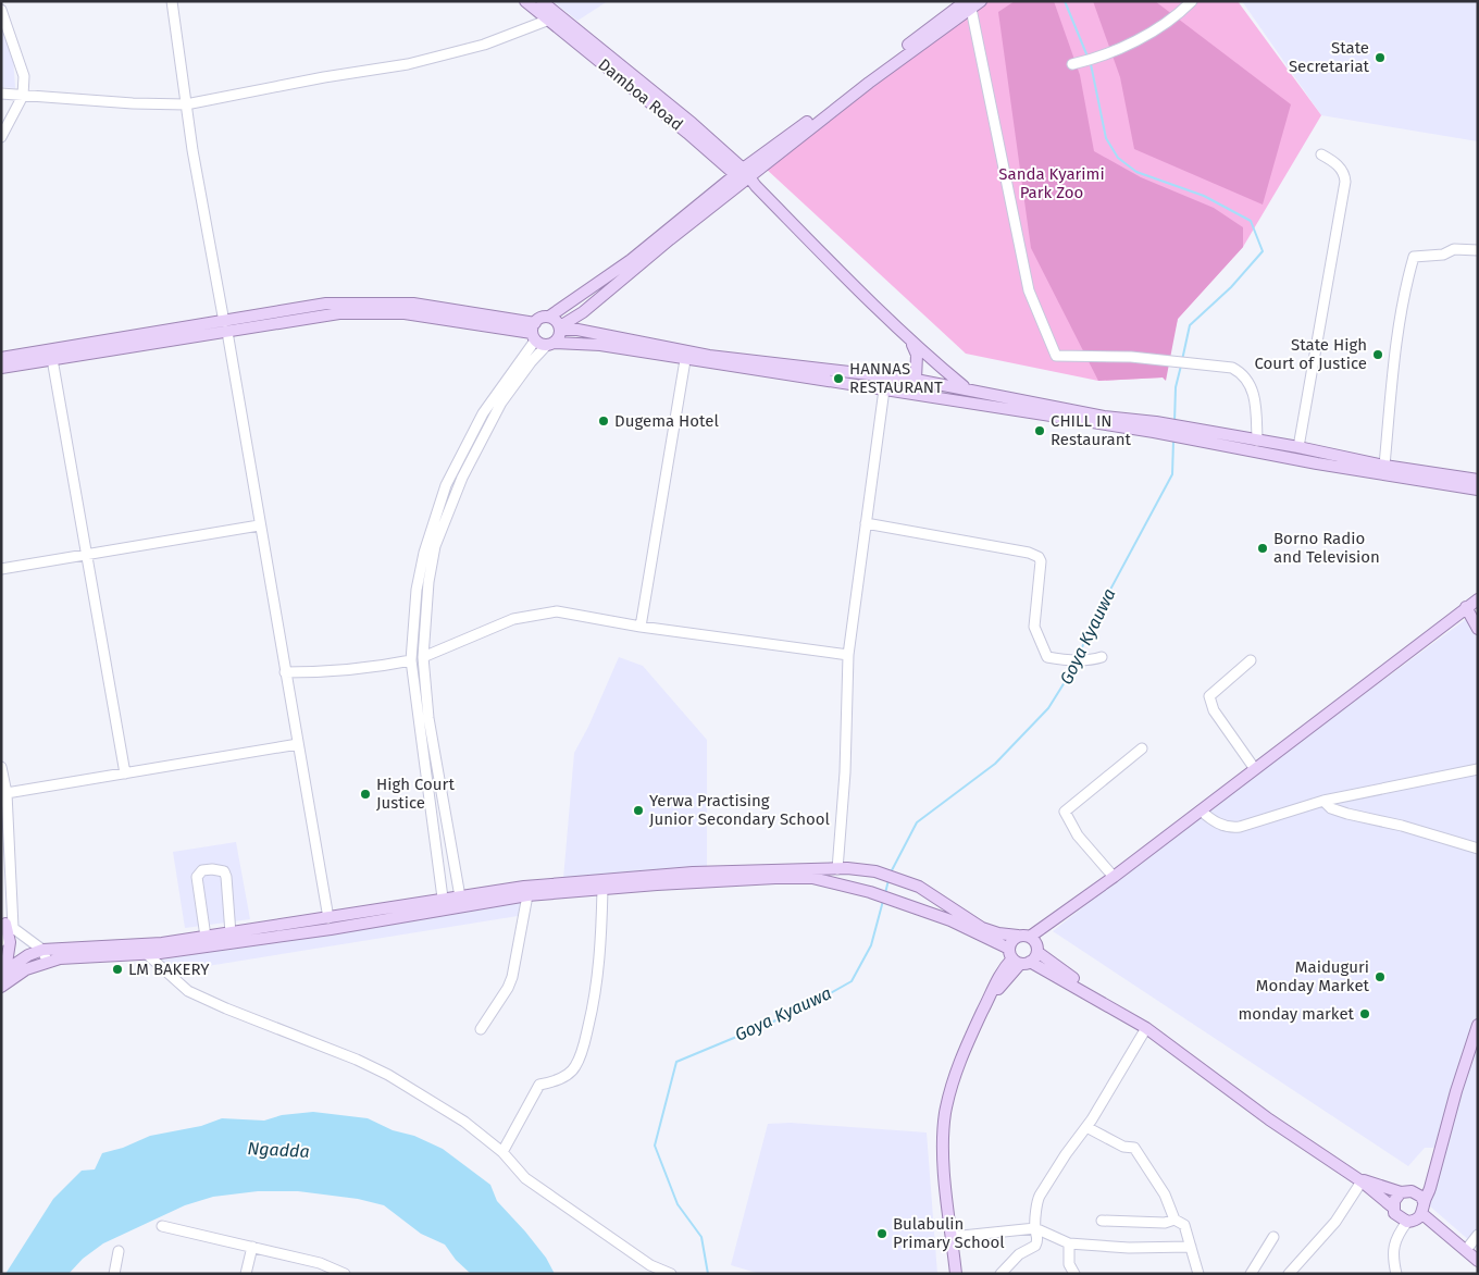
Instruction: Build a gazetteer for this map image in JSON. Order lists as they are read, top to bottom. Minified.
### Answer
{"streets":{"main road":["Damboa Road"]},"water":["Goya Kyauwa","Ngadda"],"parks":["Sanda Kyarimi Park Zoo"],"places":["State Secretariat","State High Court of Justice","HANNAS RESTAURANT","Dugema Hotel","CHILL IN Restaurant","Borno Radio and Television","High Court Justice","Yerwa Practising Junior Secondary School","LM BAKERY","Maiduguri Monday Market","monday market","Bulabulin Primary School"]}
